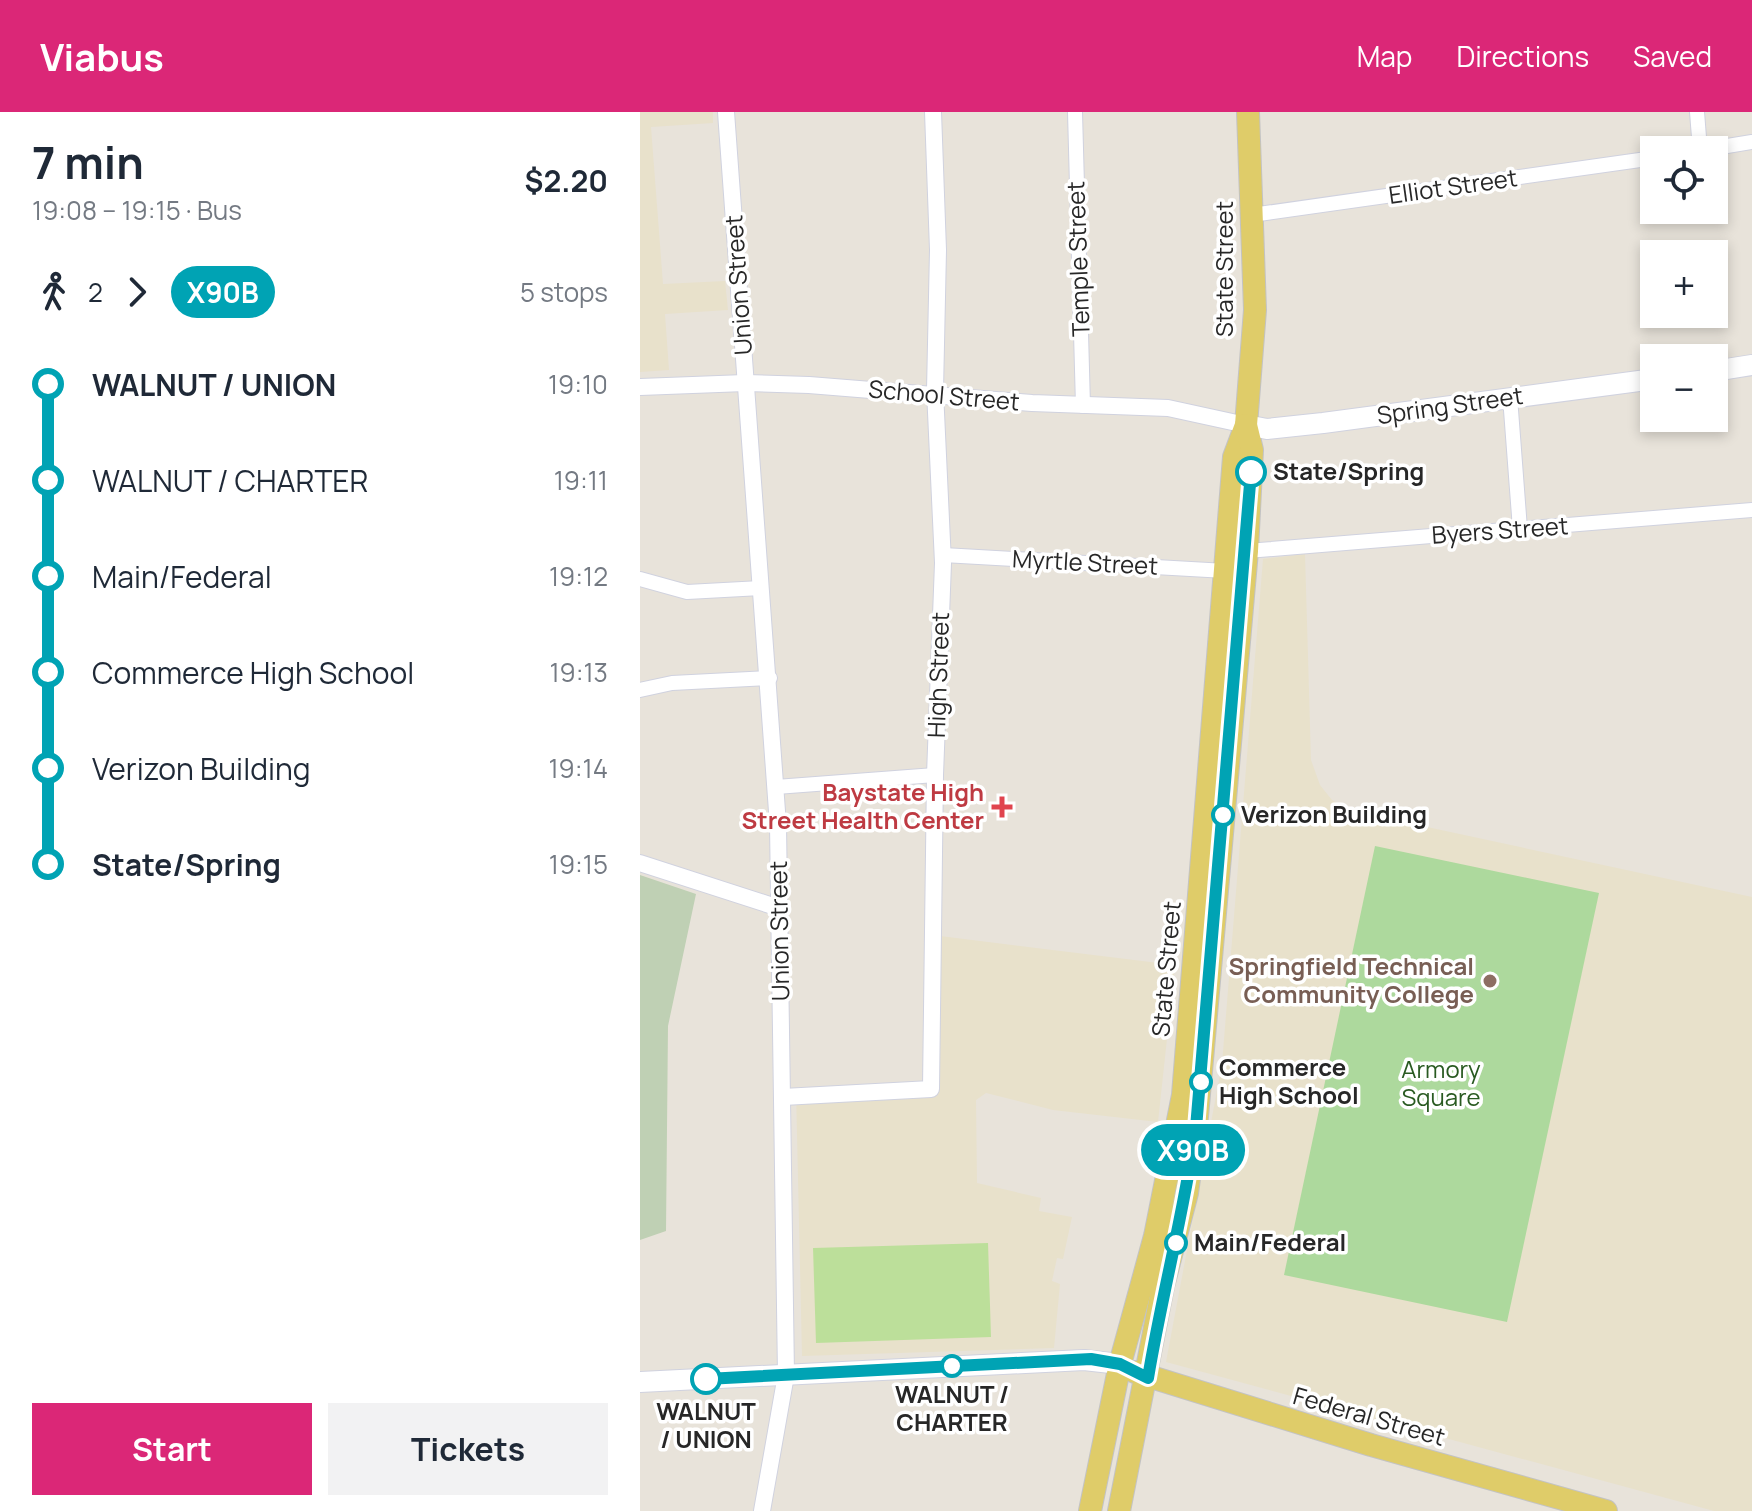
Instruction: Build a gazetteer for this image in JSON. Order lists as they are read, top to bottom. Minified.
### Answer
{"streets":{"main road":["State Street","Spring Street","Federal Street"],"street":["Elliot Street","Temple Street","Union Street","School Street","Byers Street","Myrtle Street","High Street"]},"crossings":[["Elliot Street","State Street"],["Temple Street","School Street"],["State Street","School Street"],["State Street","Spring Street"],["State Street","Byers Street"],["State Street","Myrtle Street"],["State Street","Federal Street"],["Union Street","School Street"],["Union Street","High Street"],["School Street","Spring Street"],["School Street","High Street"],["Myrtle Street","High Street"]],"parks":["Armory Square"],"places":{"other":["State/Spring","Verizon Building","Springfield Technical Community College","Commerce High School","Main/Federal","WALNUT / CHARTER","WALNUT / UNION"],"health":["Baystate High Street Health Center"]},"lines":["bus line X90B"],"page":{"header":"Viabus","nav":["Map","Directions","Saved"],"heading":["7 min","19:08 – 19:15 · Bus","$2.20"],"on_map":"X90B","map_buttons":["+","−"],"legs":["2","X90B","5 stops"],"list":[{"name":"WALNUT / UNION","value":"19:10"},{"name":"WALNUT / CHARTER","value":"19:11"},{"name":"Main/Federal","value":"19:12"},{"name":"Commerce High School","value":"19:13"},{"name":"Verizon Building","value":"19:14"},{"name":"State/Spring","value":"19:15"}],"buttons":["Start","Tickets"]}}
